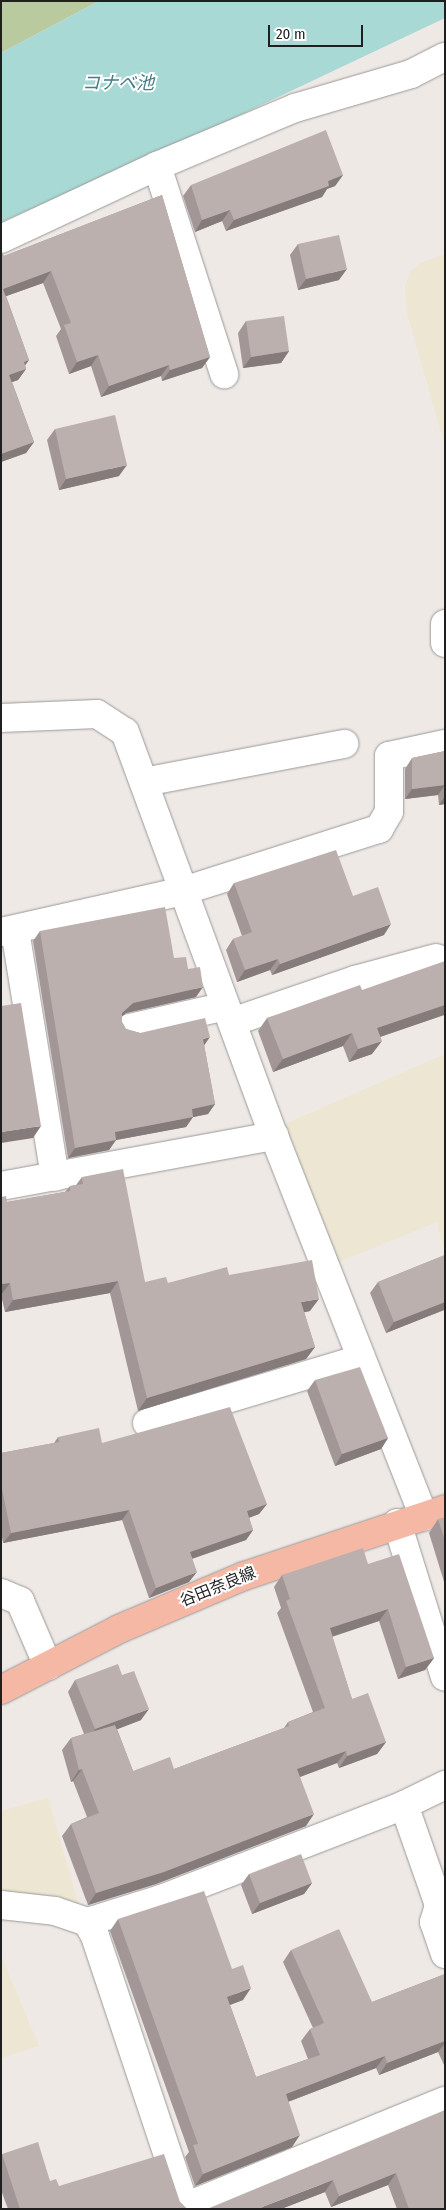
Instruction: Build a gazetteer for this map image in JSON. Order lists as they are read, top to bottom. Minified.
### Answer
{"streets":{"main road":["谷田奈良線"]},"water":["コナベ池"],"scale_bar":"20 m"}
